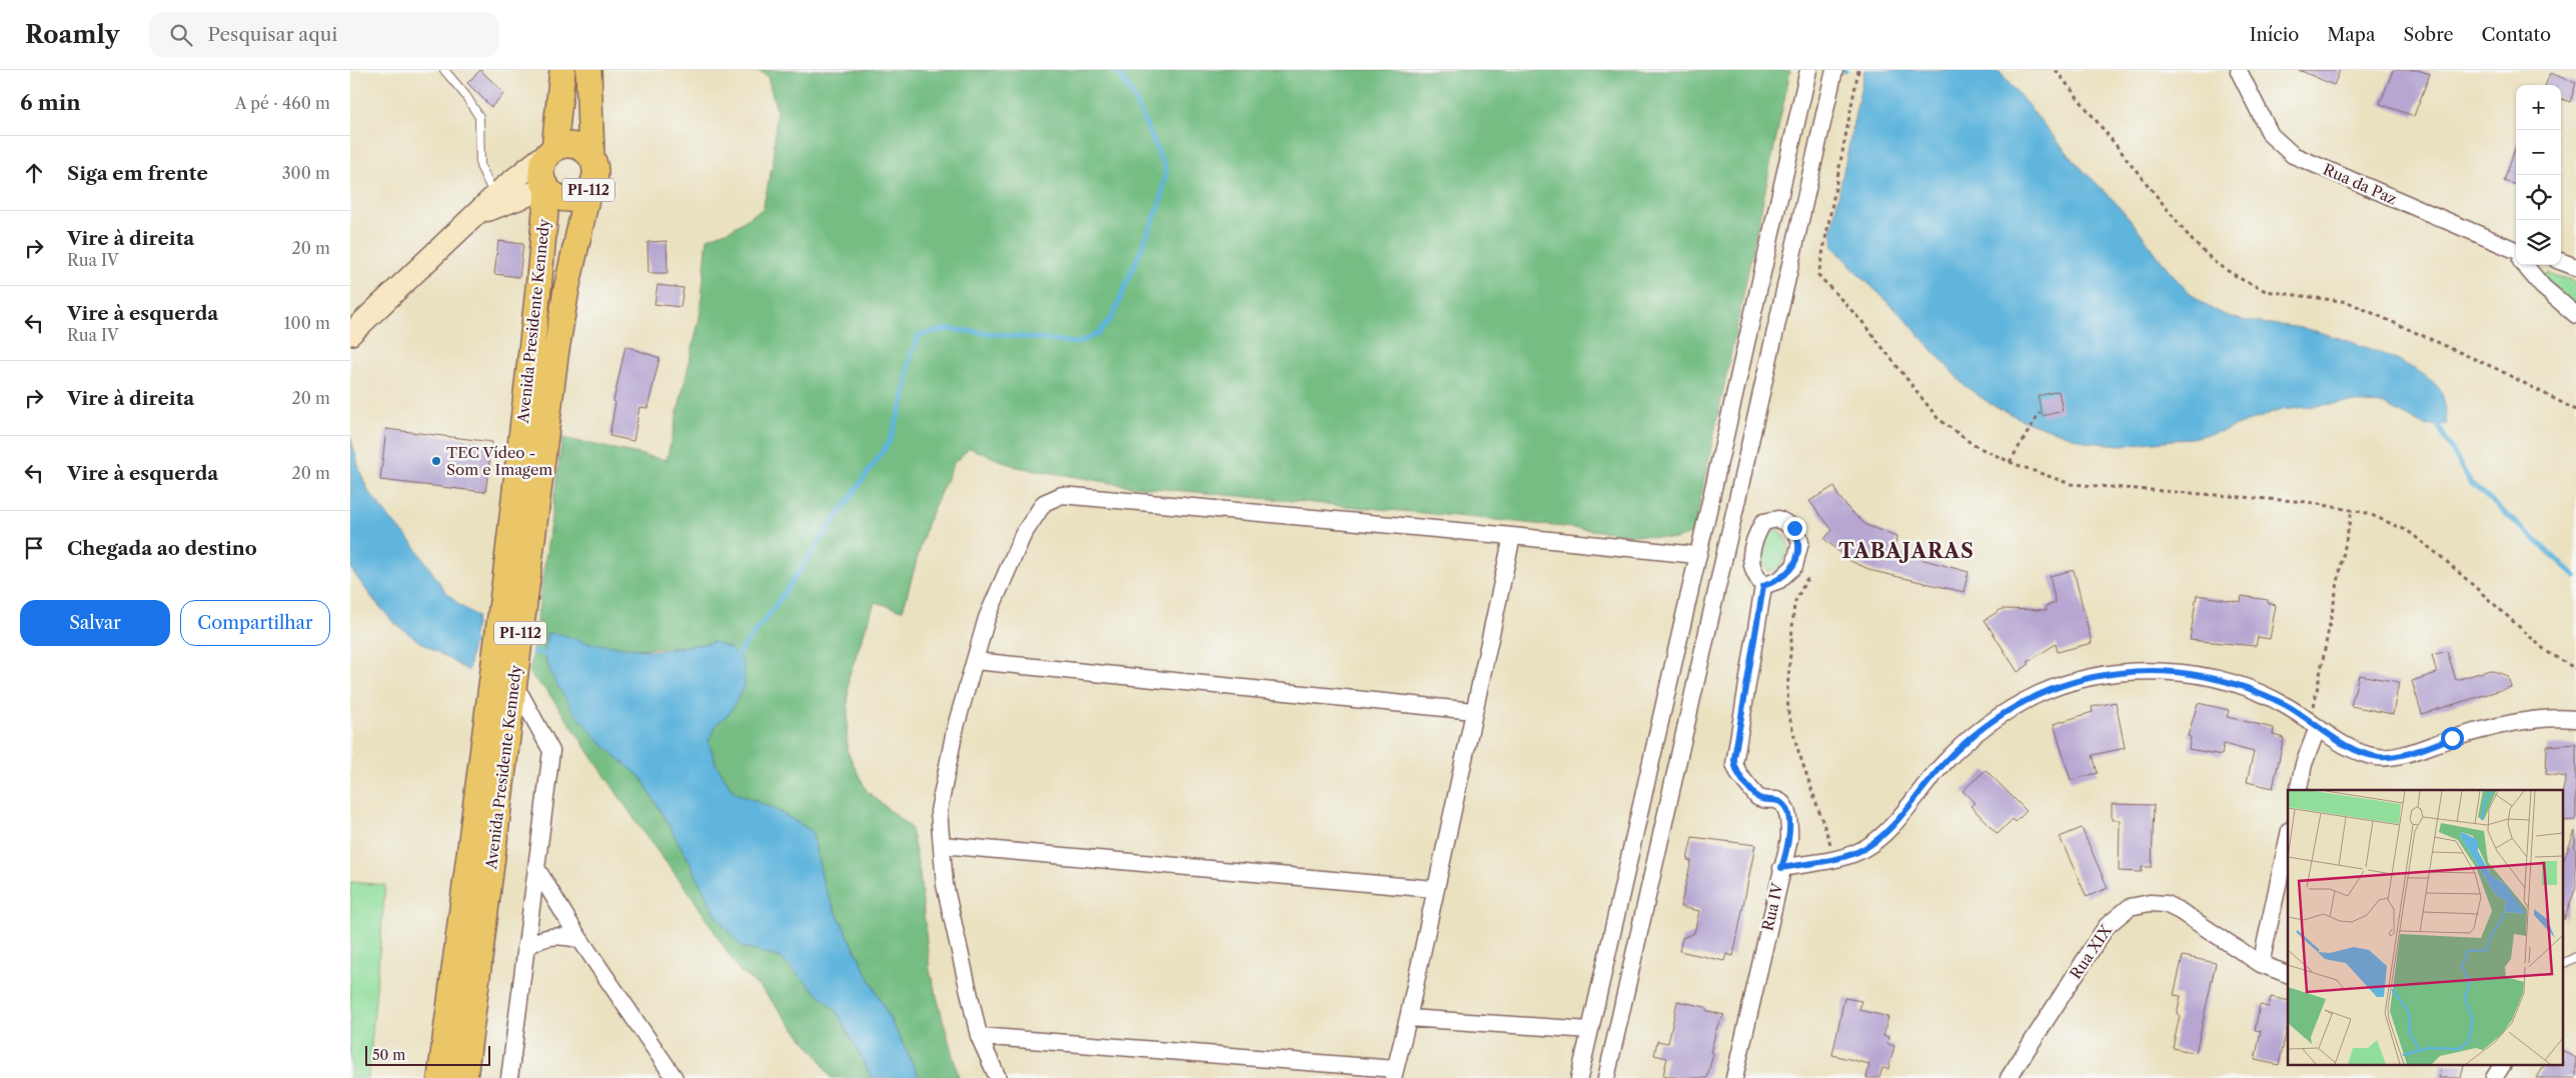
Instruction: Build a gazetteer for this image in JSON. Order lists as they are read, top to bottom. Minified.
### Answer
{"streets":{"main road":["PI-112","Avenida Presidente Kennedy"],"street":["Rua da Paz","Rua IV","Rua XIX"]},"crossings":[["PI-112","Avenida Presidente Kennedy"]],"districts":["TABAJARAS"],"places":["TEC Vídeo - Som e Imagem"],"scale_bar":"50 m","page":{"header":"Roamly","search":"Pesquisar aqui","nav":["Início","Mapa","Sobre","Contato"],"heading":["6 min","A pé · 460 m"],"map_buttons":["+","−"],"list":[["Siga em frente","300 m"],["Vire à direita","Rua IV","20 m"],["Vire à esquerda","Rua IV","100 m"],["Vire à direita","20 m"],["Vire à esquerda","20 m"],"Chegada ao destino"],"buttons":["Salvar","Compartilhar"],"scale":"50 m"}}
